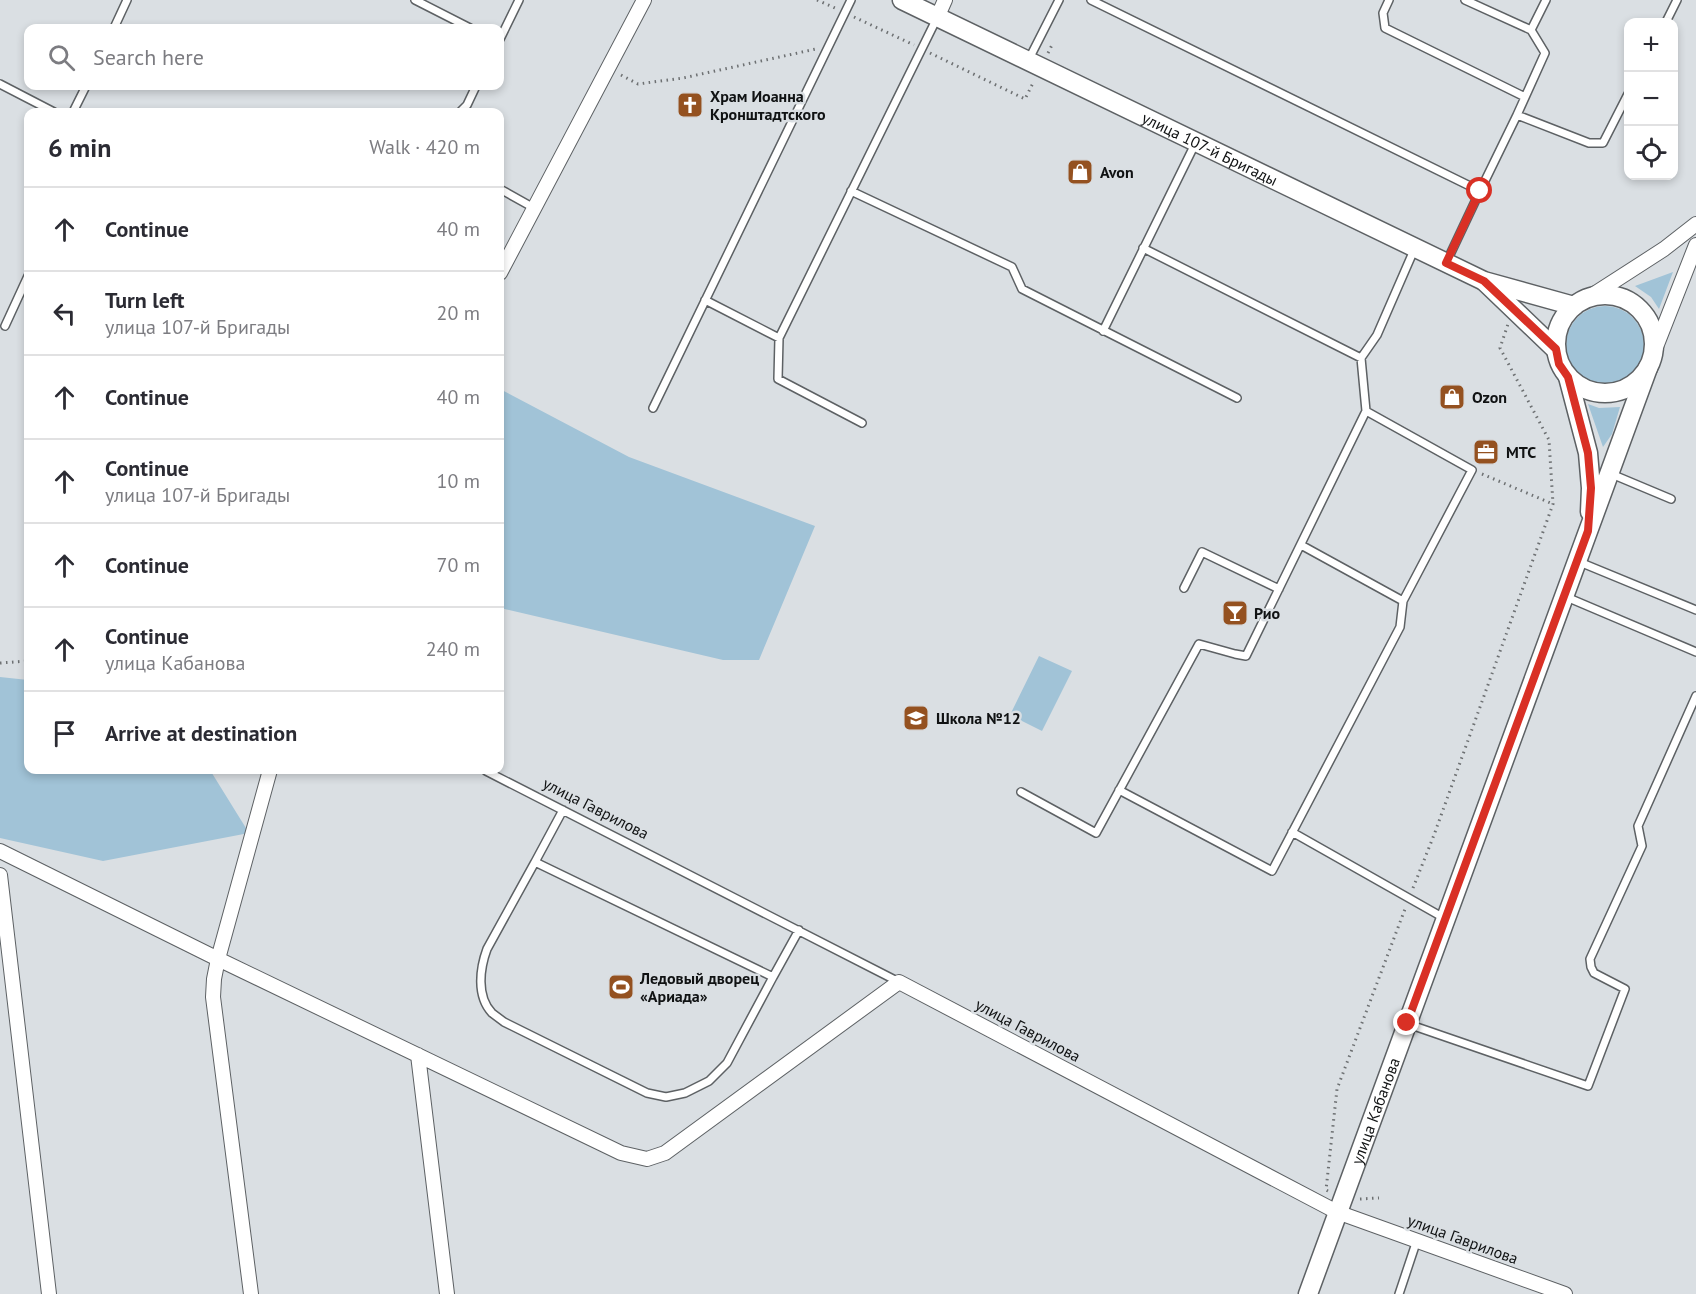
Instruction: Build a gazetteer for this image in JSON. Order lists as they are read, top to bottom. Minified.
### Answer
{"streets":{"main road":["улица 107-й Бригады","улица Кабанова"],"street":["улица Гаврилова"]},"crossings":[["улица Гаврилова","улица Кабанова"]],"places":{"church":["Храм Иоанна Кронштадтского"],"shop":["Avon","Ozon"],"office":["МТС"],"bar":["Рио"],"school or university":["Школа №12"],"sports":["Ледовый дворец «Ариада»"]},"page":{"map_buttons":["+","−"],"search":"Search here","heading":["6 min","Walk · 420 m"],"list":[["Continue","40 m"],["Turn left","улица 107-й Бригады","20 m"],["Continue","40 m"],["Continue","улица 107-й Бригады","10 m"],["Continue","70 m"],["Continue","улица Кабанова","240 m"],"Arrive at destination"]}}
